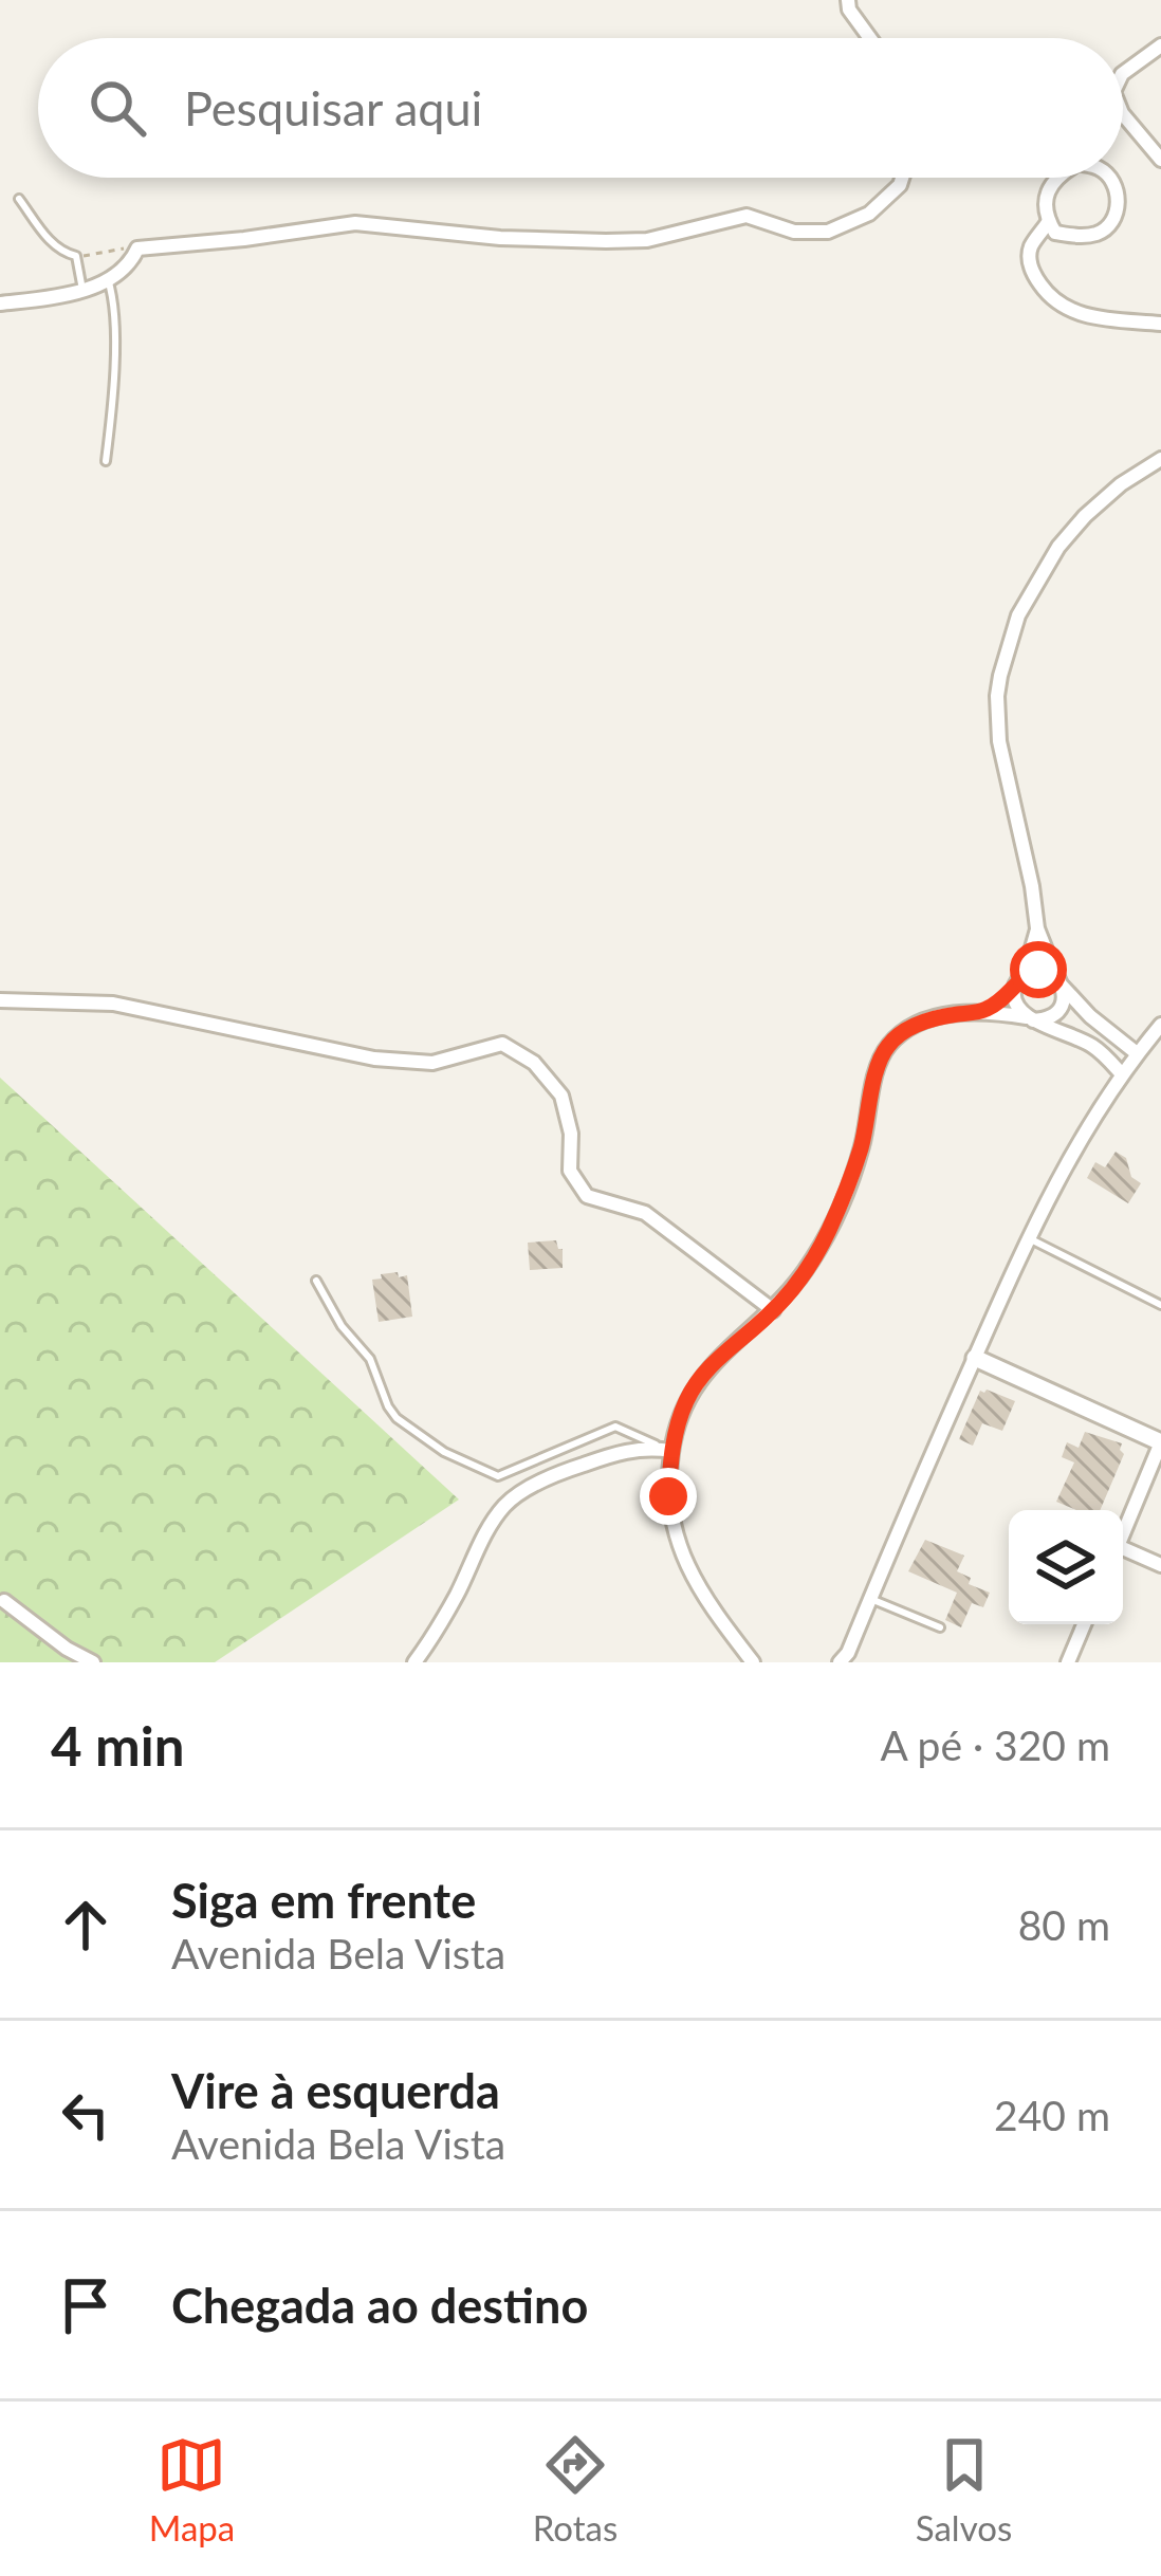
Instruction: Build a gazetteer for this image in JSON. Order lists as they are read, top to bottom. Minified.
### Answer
{"page":{"search":"Pesquisar aqui","heading":["4 min","A pé · 320 m"],"list":[["Siga em frente","Avenida Bela Vista","80 m"],["Vire à esquerda","Avenida Bela Vista","240 m"],"Chegada ao destino"],"nav":["Mapa","Rotas","Salvos"]}}
